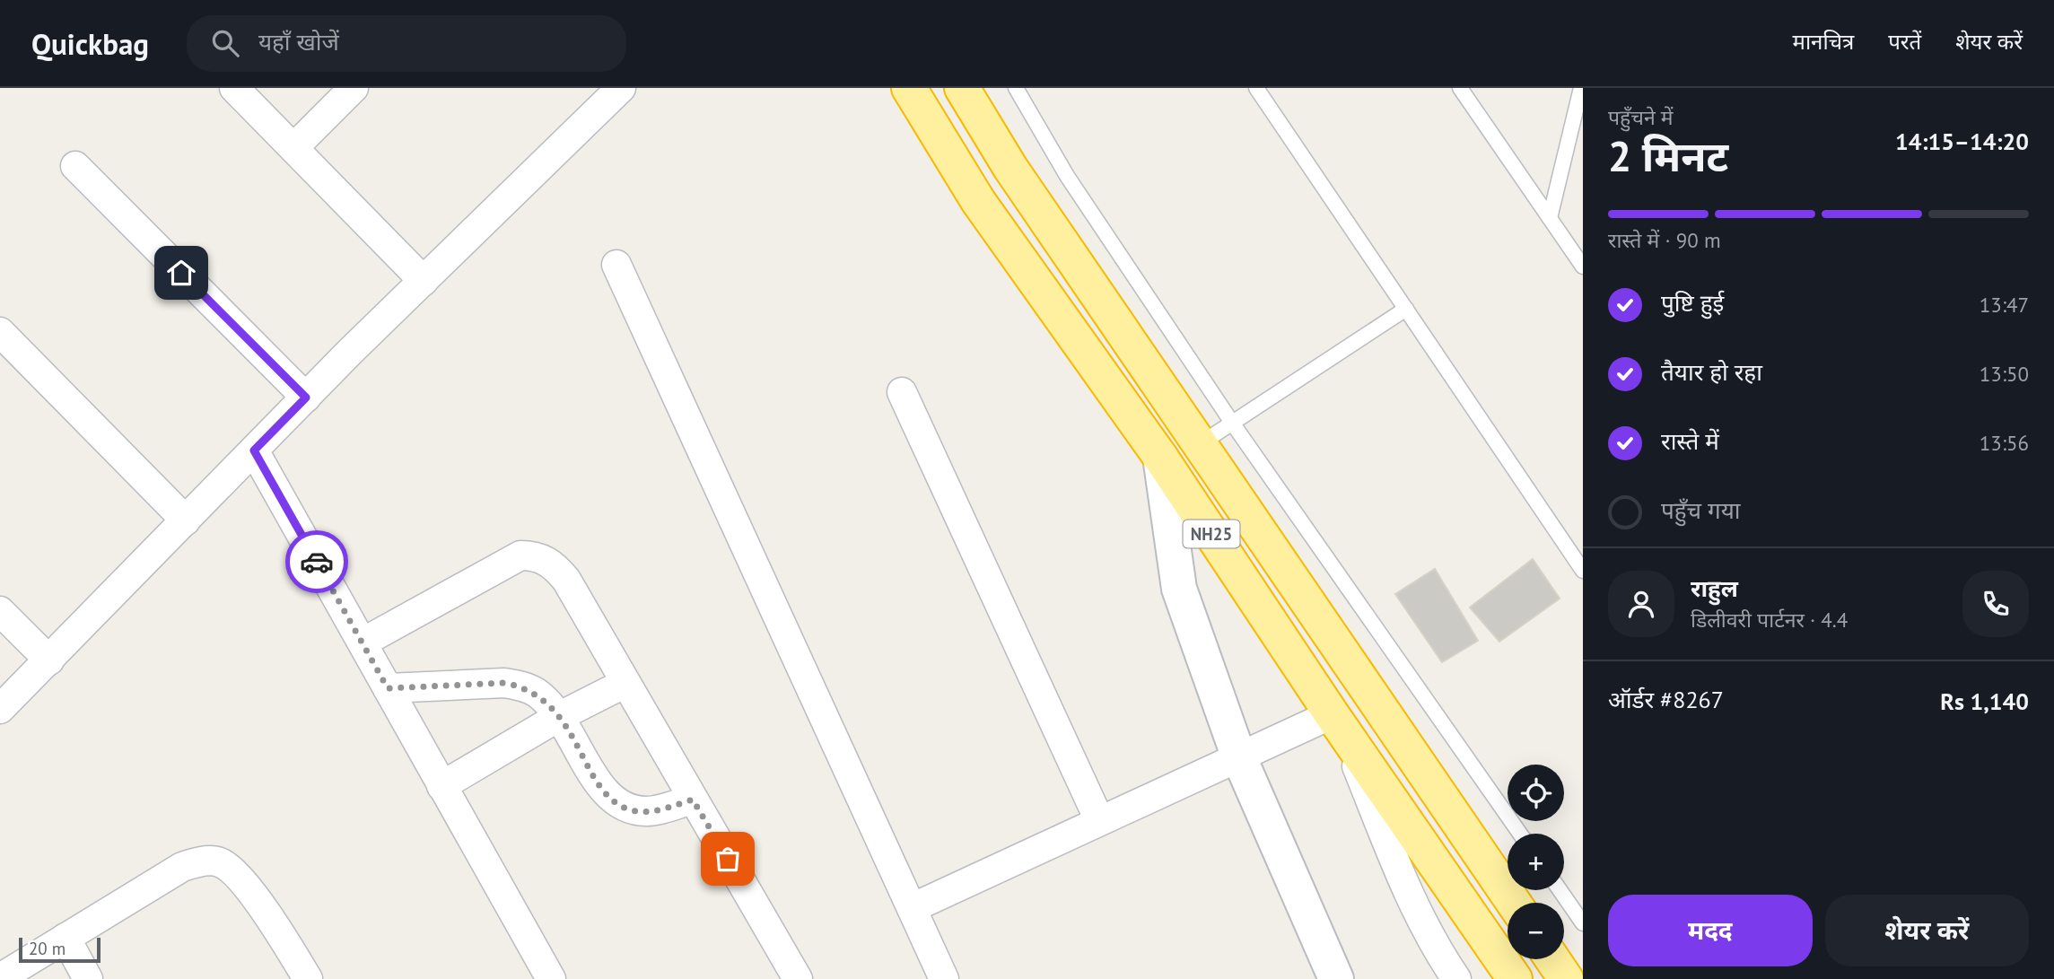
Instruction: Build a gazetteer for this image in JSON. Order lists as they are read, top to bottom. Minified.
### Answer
{"streets":{"highway":["NH25"]},"scale_bar":"20 m","page":{"header":"Quickbag","search":"यहाँ खोजें","nav":["मानचित्र","परतें","शेयर करें"],"heading":["2 मिनट","पहुँचने में","14:15–14:20"],"panel":["राहुल","डिलीवरी पार्टनर · 4.4","ऑर्डर #8267","Rs 1,140"],"bar":"रास्ते में · 90 m","list":[["पुष्टि हुई","13:47"],["तैयार हो रहा","13:50"],["रास्ते में","13:56"],"पहुँच गया"],"map_buttons":["+","−"],"buttons":["मदद","शेयर करें"],"scale":"20 m"}}
